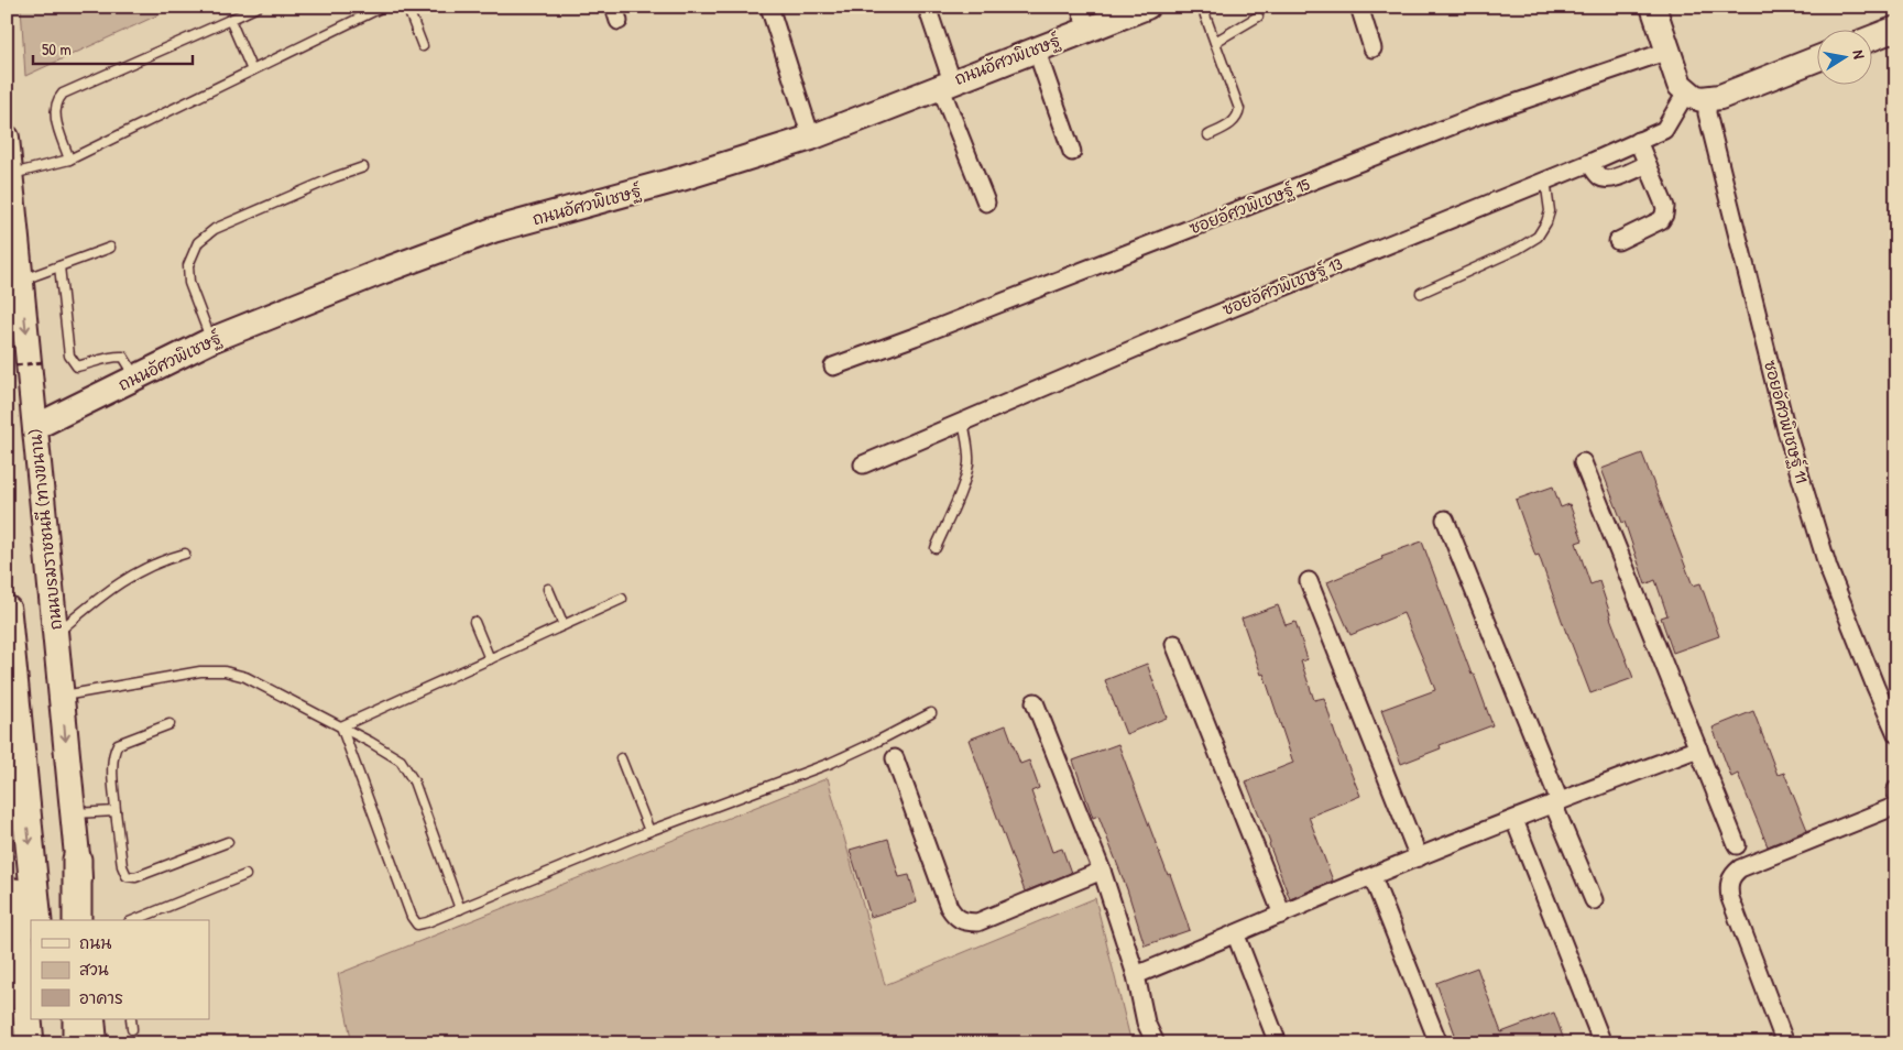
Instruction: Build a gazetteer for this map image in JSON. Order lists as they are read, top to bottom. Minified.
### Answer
{"streets":{"street":["ถนนอัศวพิเชษฐ์","ซอยอัศวพิเชษฐ์ 15","ซอยอัศวพิเชษฐ์ 13","ซอยอัศวพิเชษฐ์ 11","ถนนบรมราชชนนี (ทางขนาน)"]},"crossings":[["ถนนอัศวพิเชษฐ์","ถนนบรมราชชนนี (ทางขนาน)"],["ซอยอัศวพิเชษฐ์ 13","ซอยอัศวพิเชษฐ์ 11"]],"legend":["ถนน","สวน","อาคาร"],"scale_bar":"50 m","north":"right"}
